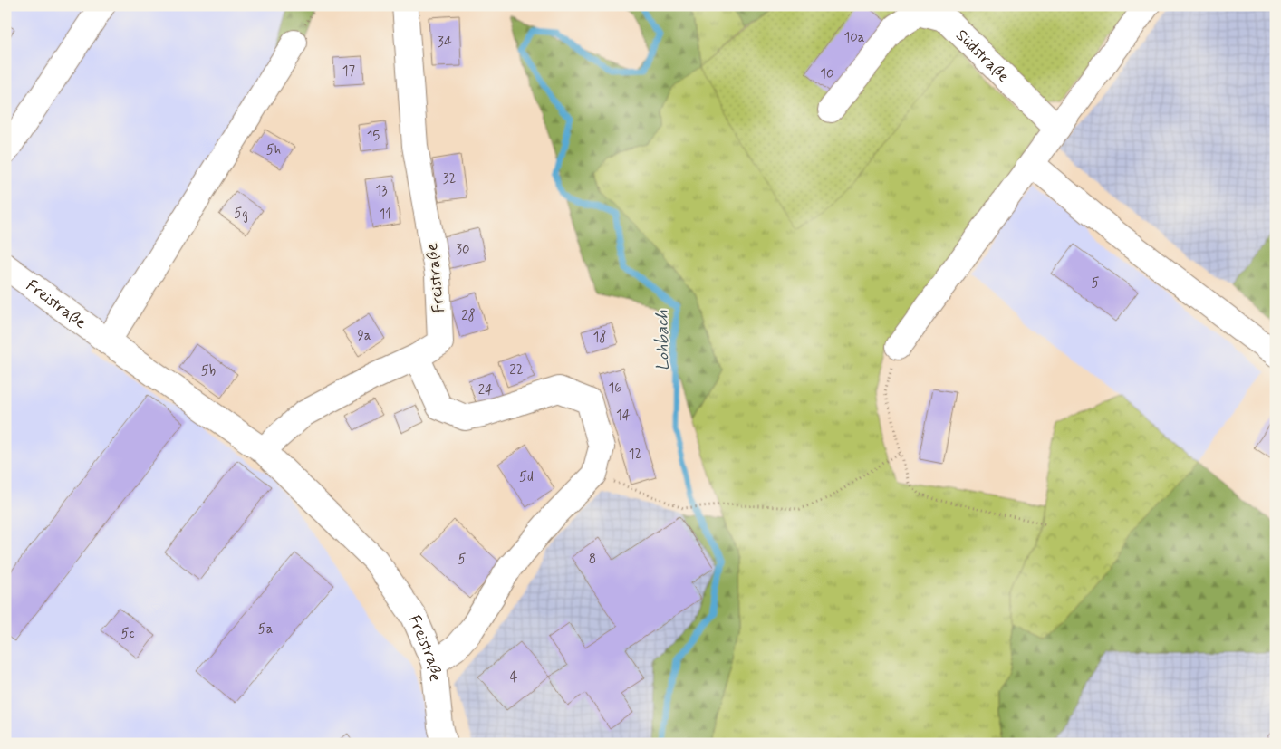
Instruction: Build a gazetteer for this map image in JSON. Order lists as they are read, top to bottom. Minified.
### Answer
{"streets":{"street":["Südstraße","Freistraße"]},"water":["Lohbach"],"house_numbers":["10a","34","17","10","15","5h","32","13","5g","11","30","5","28","9a","18","22","5b","16","24","14","12","5d","5","8","5a","5c","4"]}
